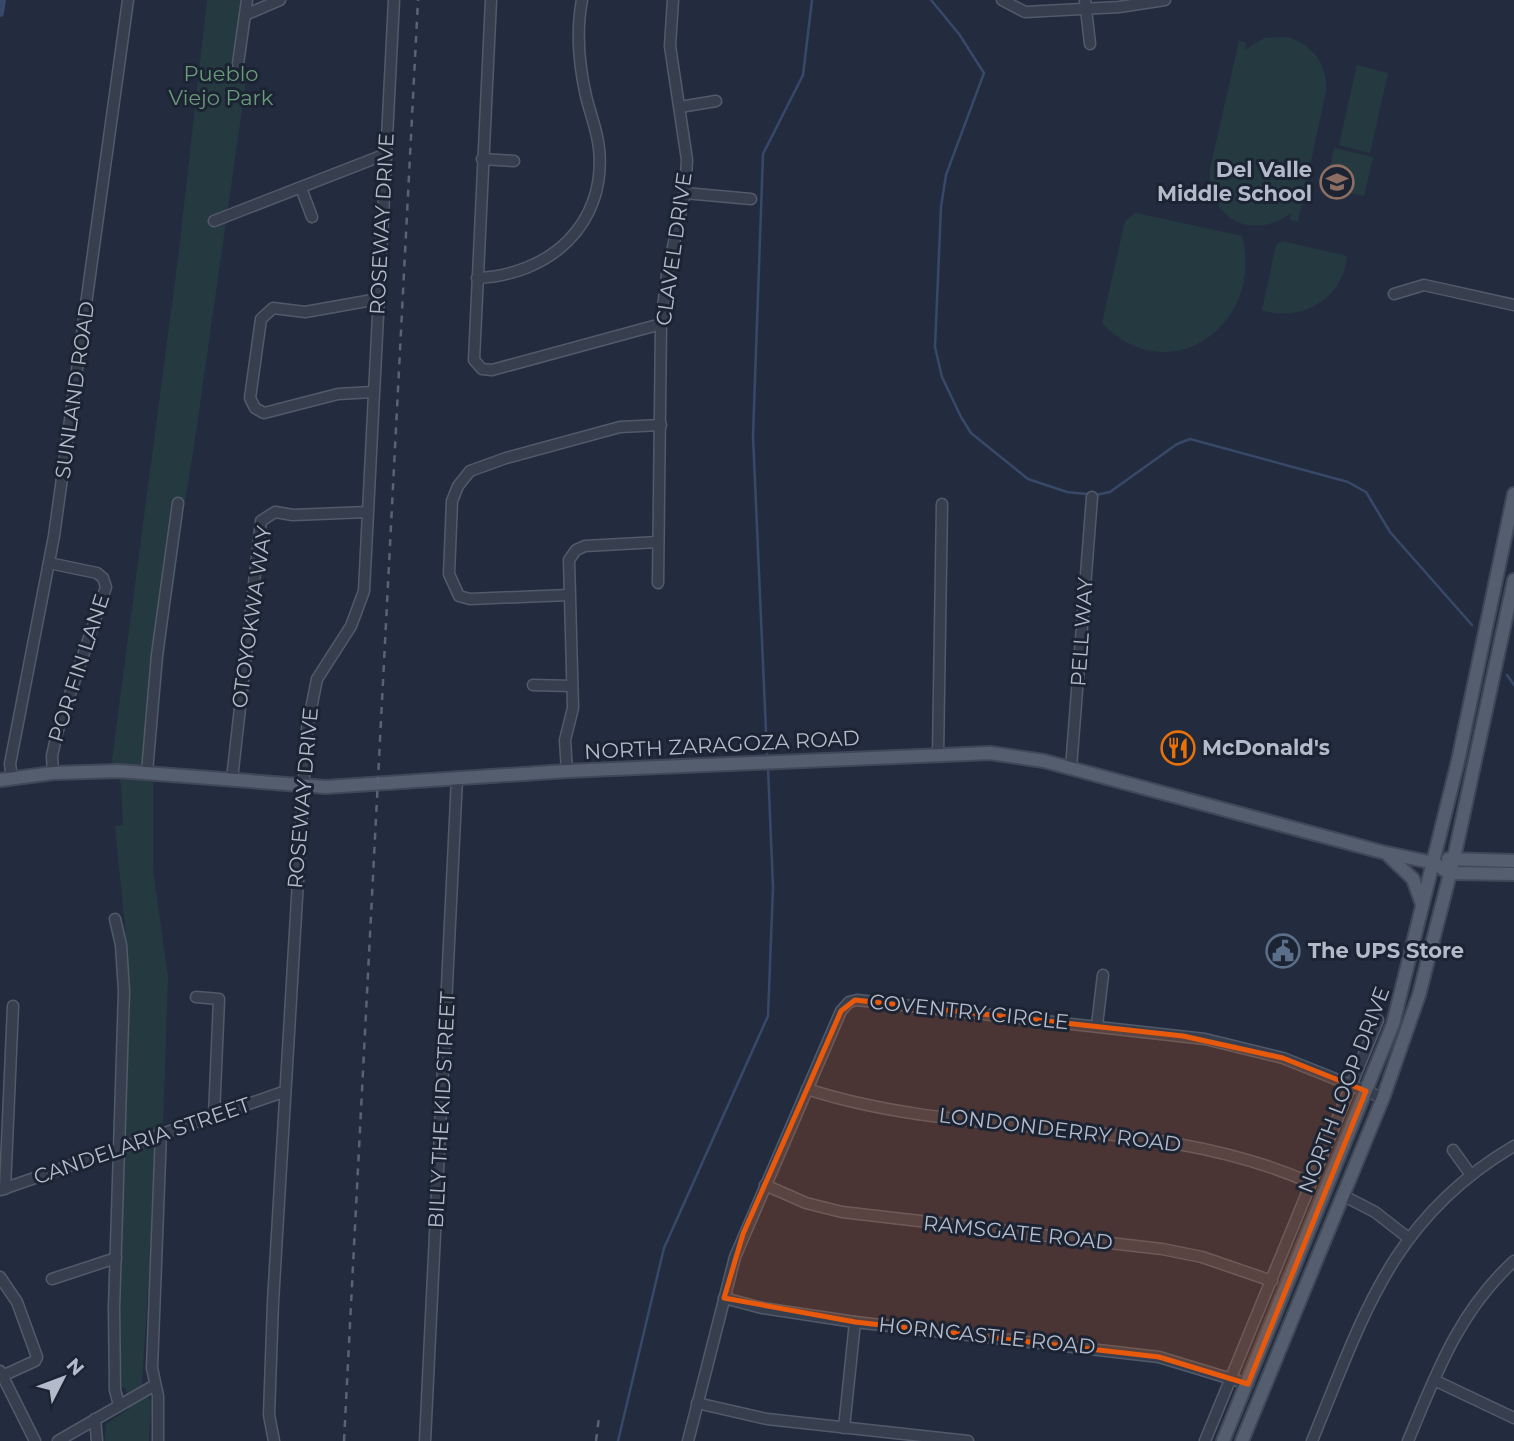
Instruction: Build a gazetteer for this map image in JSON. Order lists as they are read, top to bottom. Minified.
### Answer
{"streets":{"main road":["NORTH ZARAGOZA ROAD","NORTH LOOP DRIVE"],"street":["ROSEWAY DRIVE","CLAVEL DRIVE","SUNLAND ROAD","OTOYOKWA WAY","PELL WAY","POR FIN LANE","COVENTRY CIRCLE","BILLY THE KID STREET","LONDONDERRY ROAD","CANDELARIA STREET","RAMSGATE ROAD","HORNCASTLE ROAD"]},"crossings":[["ROSEWAY DRIVE","OTOYOKWA WAY"],["ROSEWAY DRIVE","NORTH ZARAGOZA ROAD"],["ROSEWAY DRIVE","CANDELARIA STREET"],["SUNLAND ROAD","POR FIN LANE"],["SUNLAND ROAD","NORTH ZARAGOZA ROAD"],["OTOYOKWA WAY","NORTH ZARAGOZA ROAD"],["PELL WAY","NORTH ZARAGOZA ROAD"],["POR FIN LANE","NORTH ZARAGOZA ROAD"],["NORTH ZARAGOZA ROAD","NORTH LOOP DRIVE"],["NORTH ZARAGOZA ROAD","BILLY THE KID STREET"],["COVENTRY CIRCLE","NORTH LOOP DRIVE"],["COVENTRY CIRCLE","LONDONDERRY ROAD"],["COVENTRY CIRCLE","RAMSGATE ROAD"],["COVENTRY CIRCLE","HORNCASTLE ROAD"],["NORTH LOOP DRIVE","HORNCASTLE ROAD"]],"parks":["Pueblo Viejo Park"],"places":{"school or university":["Del Valle Middle School"],"restaurant":["McDonald's"],"public building":["The UPS Store"]},"north":"top right"}
